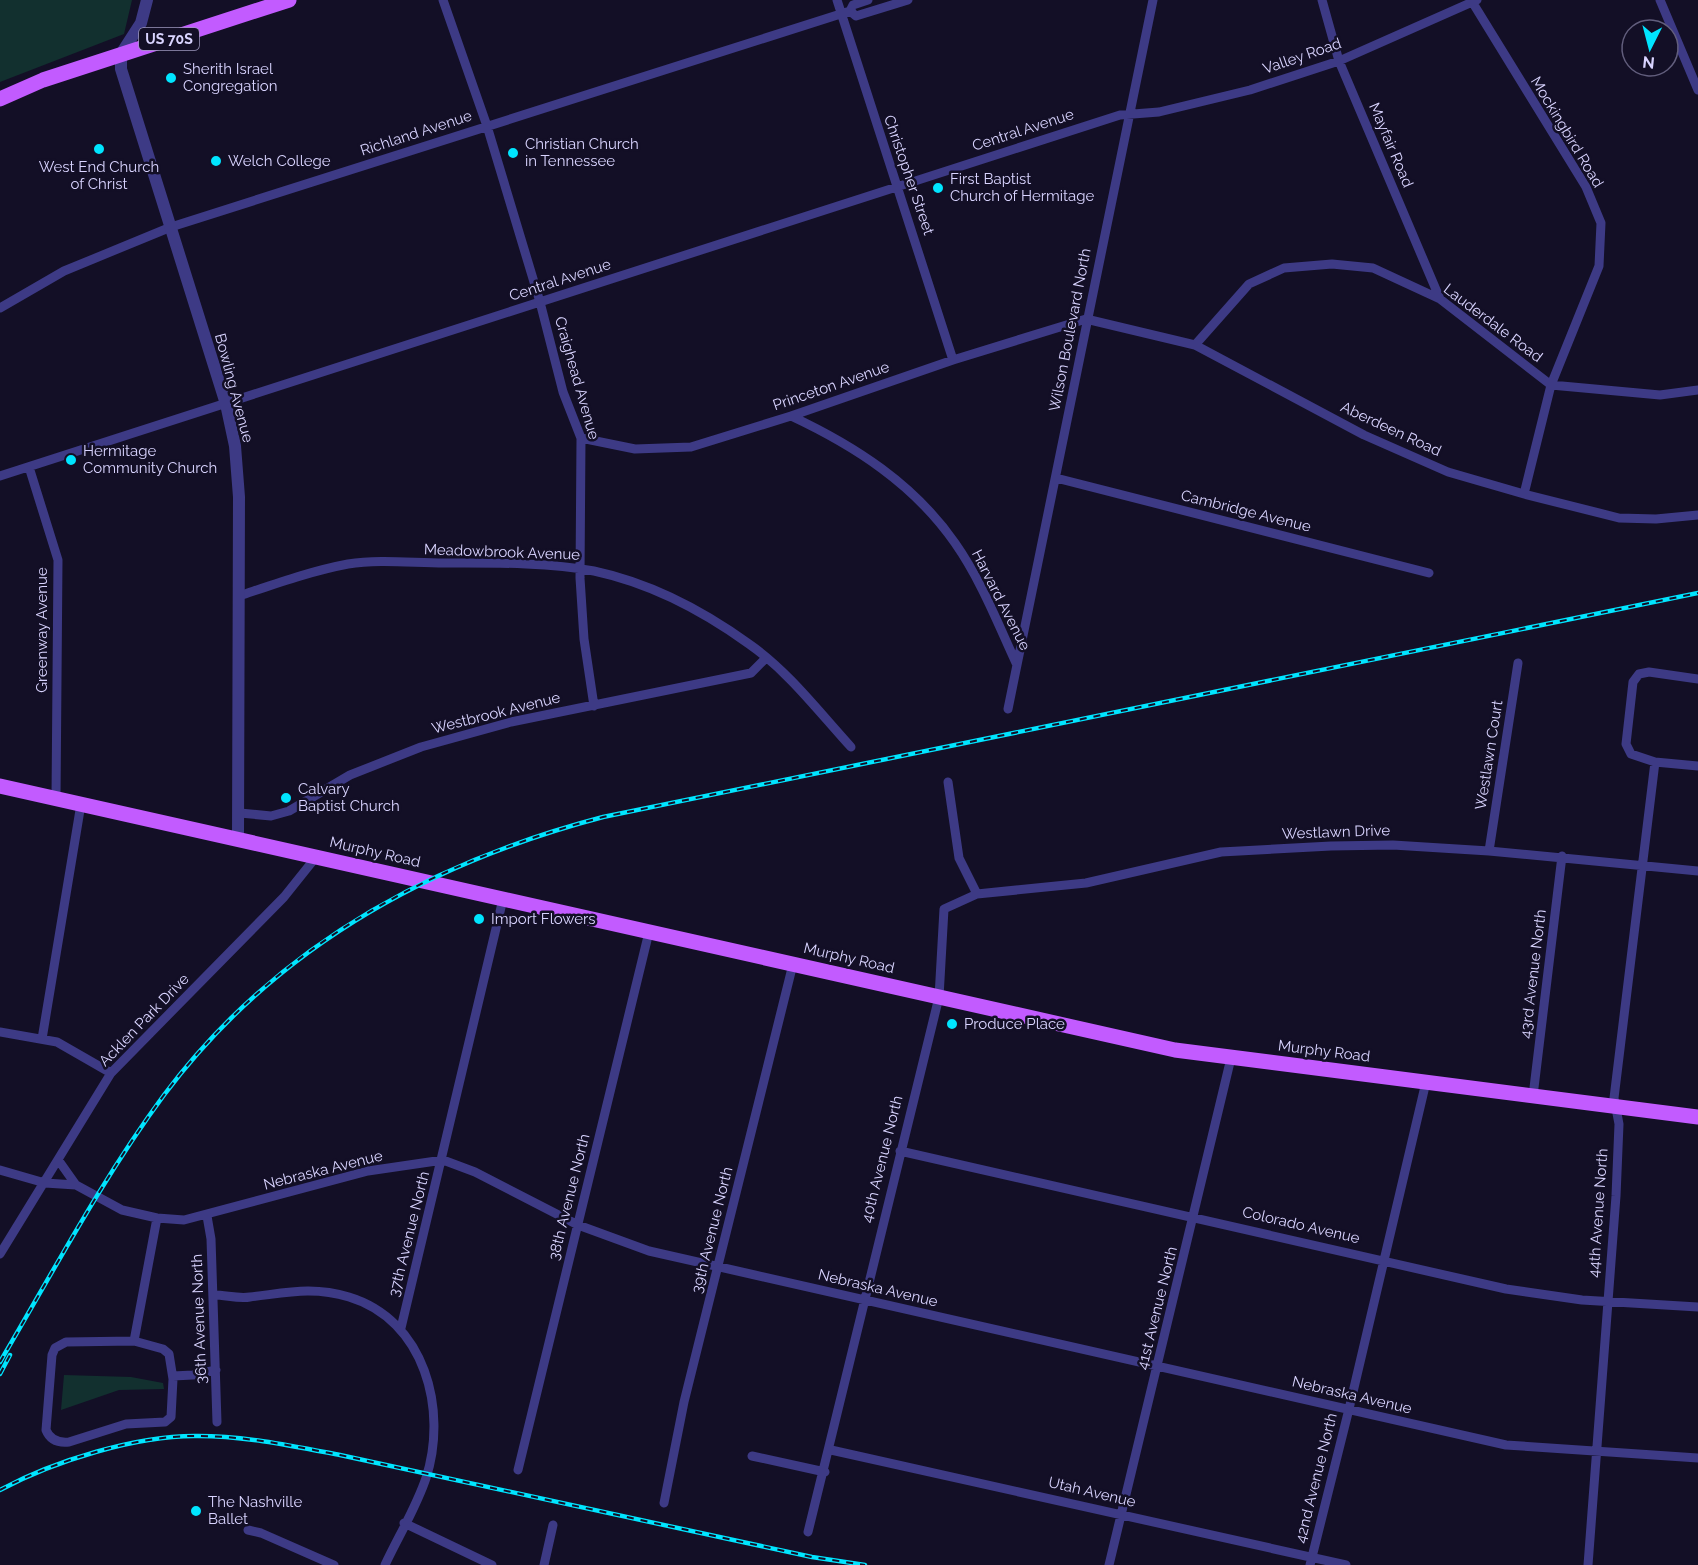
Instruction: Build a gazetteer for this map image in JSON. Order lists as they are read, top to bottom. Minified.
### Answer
{"streets":{"main road":["US 70S","Murphy Road"],"street":["Valley Road","Central Avenue","Mockingbird Road","Richland Avenue","Mayfair Road","Christopher Street","Lauderdale Road","Wilson Boulevard North","Craighead Avenue","Princeton Avenue","Bowling Avenue","Aberdeen Road","Cambridge Avenue","Meadowbrook Avenue","Harvard Avenue","Greenway Avenue","Westbrook Avenue","Westlawn Court","Westlawn Drive","43rd Avenue North","Acklen Park Drive","40th Avenue North","Nebraska Avenue","38th Avenue North","44th Avenue North","Colorado Avenue","39th Avenue North","37th Avenue North","41st Avenue North","36th Avenue North","42nd Avenue North","Utah Avenue"]},"crossings":[["US 70S","Bowling Avenue"],["Valley Road","Central Avenue"],["Valley Road","Mockingbird Road"],["Valley Road","Mayfair Road"],["Valley Road","Wilson Boulevard North"],["Central Avenue","Christopher Street"],["Central Avenue","Wilson Boulevard North"],["Central Avenue","Craighead Avenue"],["Central Avenue","Bowling Avenue"],["Central Avenue","Greenway Avenue"],["Mockingbird Road","Lauderdale Road"],["Mockingbird Road","Aberdeen Road"],["Richland Avenue","Christopher Street"],["Richland Avenue","Craighead Avenue"],["Richland Avenue","Bowling Avenue"],["Mayfair Road","Lauderdale Road"],["Christopher Street","Princeton Avenue"],["Lauderdale Road","Aberdeen Road"],["Wilson Boulevard North","Princeton Avenue"],["Wilson Boulevard North","Aberdeen Road"],["Wilson Boulevard North","Cambridge Avenue"],["Wilson Boulevard North","Harvard Avenue"],["Craighead Avenue","Princeton Avenue"],["Craighead Avenue","Meadowbrook Avenue"],["Craighead Avenue","Westbrook Avenue"],["Princeton Avenue","Aberdeen Road"],["Princeton Avenue","Harvard Avenue"],["Bowling Avenue","Meadowbrook Avenue"],["Bowling Avenue","Westbrook Avenue"],["Bowling Avenue","Murphy Road"],["Meadowbrook Avenue","Westbrook Avenue"],["Greenway Avenue","Murphy Road"],["Westlawn Court","Westlawn Drive"],["Westlawn Drive","43rd Avenue North"],["Westlawn Drive","40th Avenue North"],["Westlawn Drive","44th Avenue North"],["Murphy Road","43rd Avenue North"],["Murphy Road","Acklen Park Drive"],["Murphy Road","40th Avenue North"],["Murphy Road","38th Avenue North"],["Murphy Road","44th Avenue North"],["Murphy Road","39th Avenue North"],["Murphy Road","37th Avenue North"],["Murphy Road","41st Avenue North"],["Murphy Road","42nd Avenue North"],["40th Avenue North","Nebraska Avenue"],["40th Avenue North","Colorado Avenue"],["40th Avenue North","Utah Avenue"],["Nebraska Avenue","38th Avenue North"],["Nebraska Avenue","44th Avenue North"],["Nebraska Avenue","39th Avenue North"],["Nebraska Avenue","37th Avenue North"],["Nebraska Avenue","41st Avenue North"],["Nebraska Avenue","36th Avenue North"],["Nebraska Avenue","42nd Avenue North"],["44th Avenue North","Colorado Avenue"],["Colorado Avenue","41st Avenue North"],["Colorado Avenue","42nd Avenue North"],["41st Avenue North","Utah Avenue"],["42nd Avenue North","Utah Avenue"]],"places":["Sherith Israel Congregation","West End Church of Christ","Christian Church in Tennessee","Welch College","First Baptist Church of Hermitage","Hermitage Community Church","Calvary Baptist Church","Import Flowers","Produce Place","The Nashville Ballet"],"north":"bottom"}
